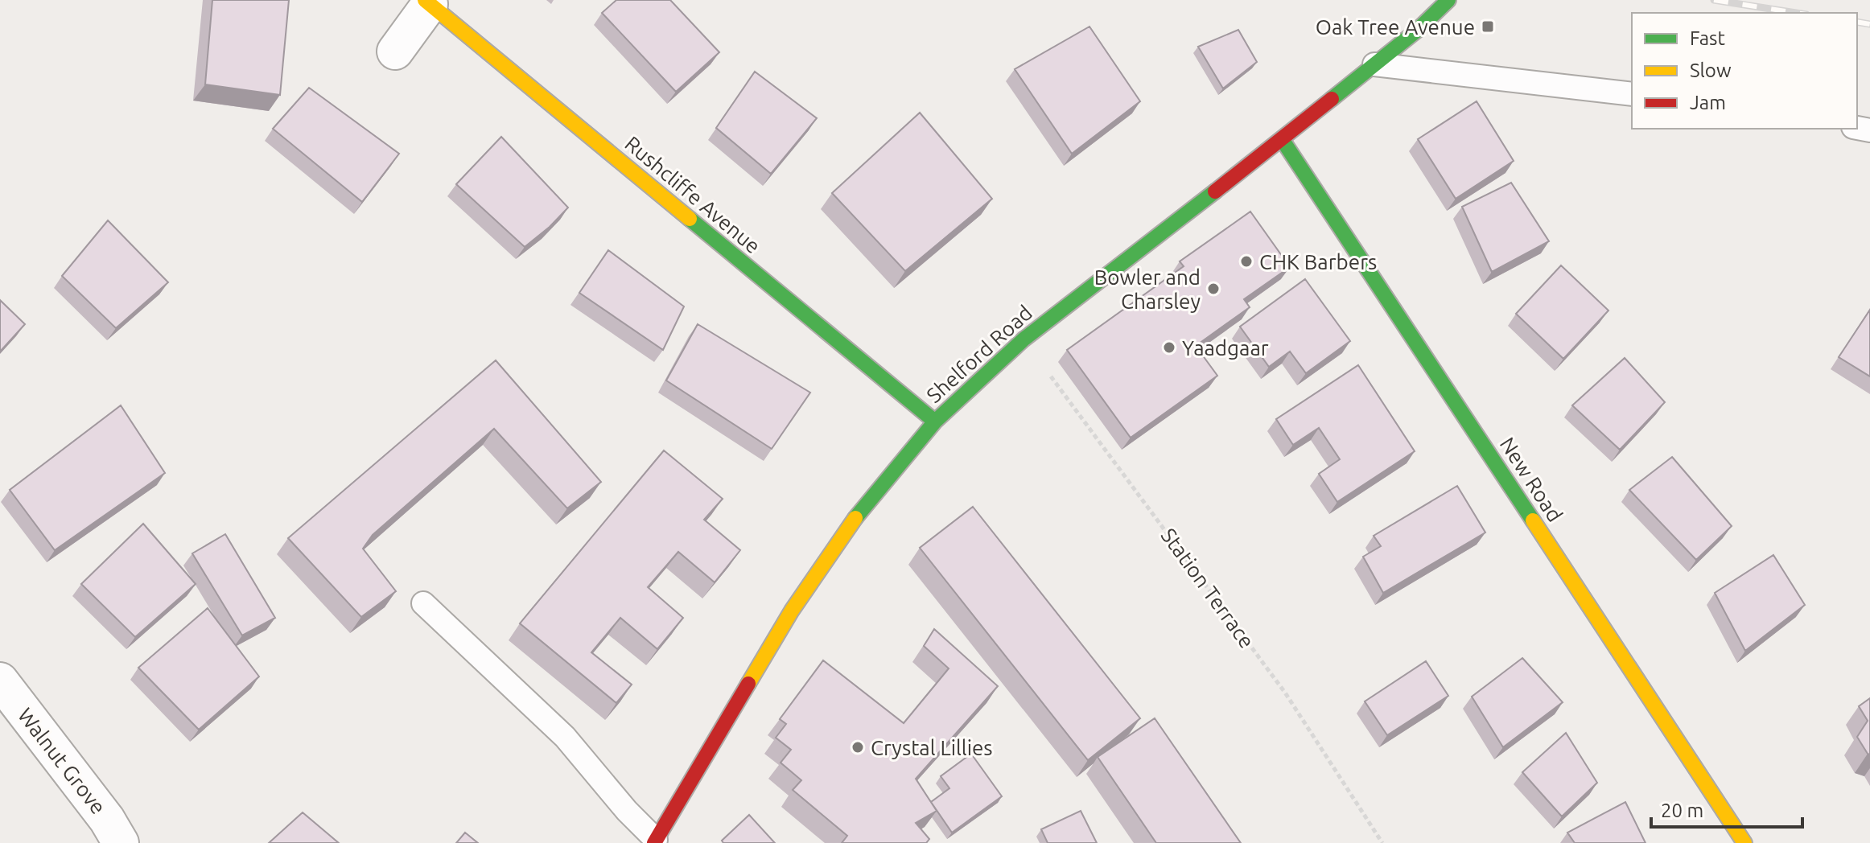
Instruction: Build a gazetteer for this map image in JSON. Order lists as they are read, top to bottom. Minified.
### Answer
{"streets":{"street":["Rushcliffe Avenue","Shelford Road","New Road","Walnut Grove"],"path":["Station Terrace"]},"crossings":[["Rushcliffe Avenue","Shelford Road"],["Shelford Road","New Road"],["Shelford Road","Station Terrace"]],"places":{"transit":["Oak Tree Avenue"],"other":["CHK Barbers","Bowler and Charsley","Yaadgaar","Crystal Lillies"]},"legend":["Fast","Slow","Jam"],"scale_bar":"20 m"}
